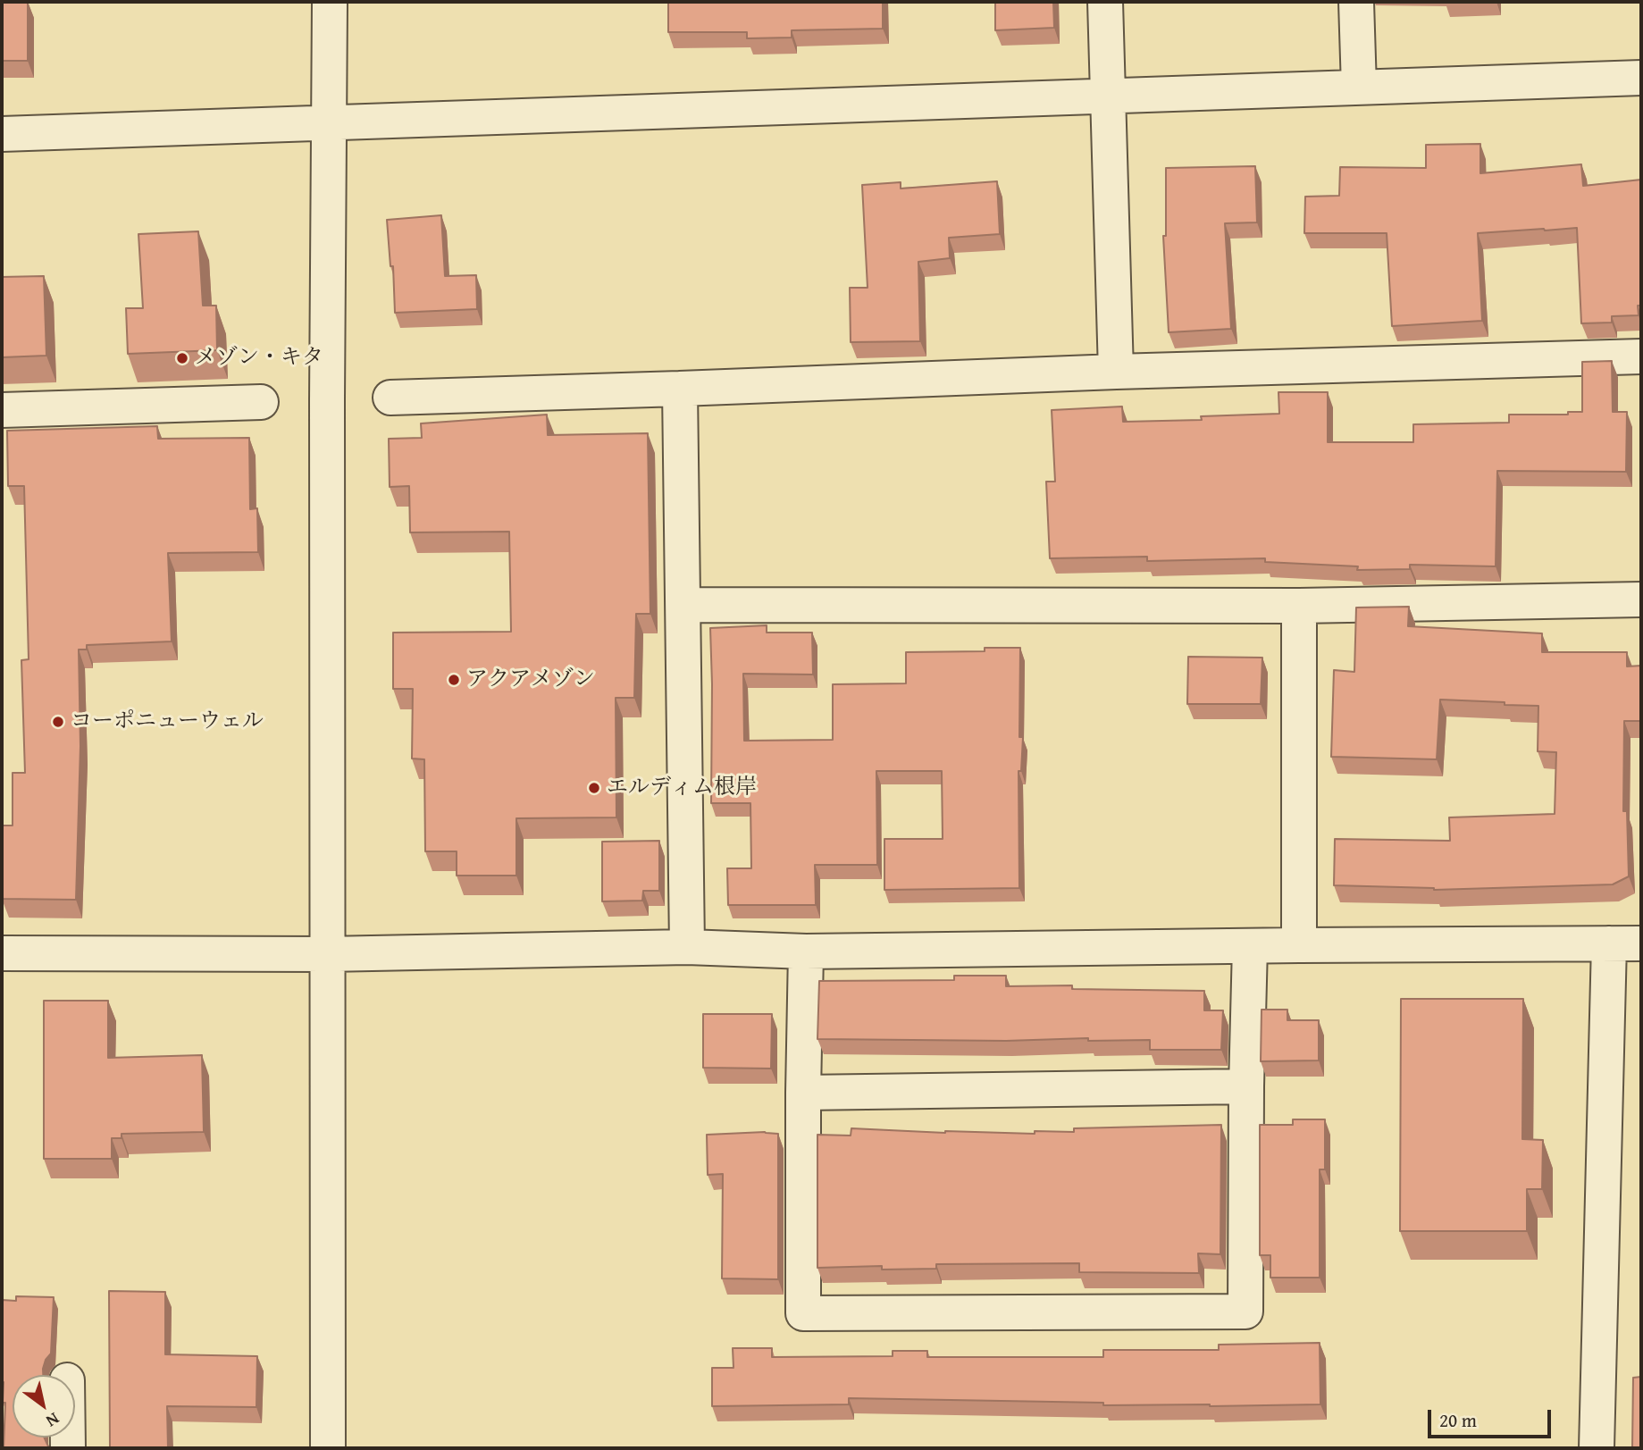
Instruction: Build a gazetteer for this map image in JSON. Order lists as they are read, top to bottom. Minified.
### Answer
{"places":["メゾン・キタ","アクアメゾン","コーポニューウェル","エルディム根岸"],"scale_bar":"20 m","north":"bottom right"}
